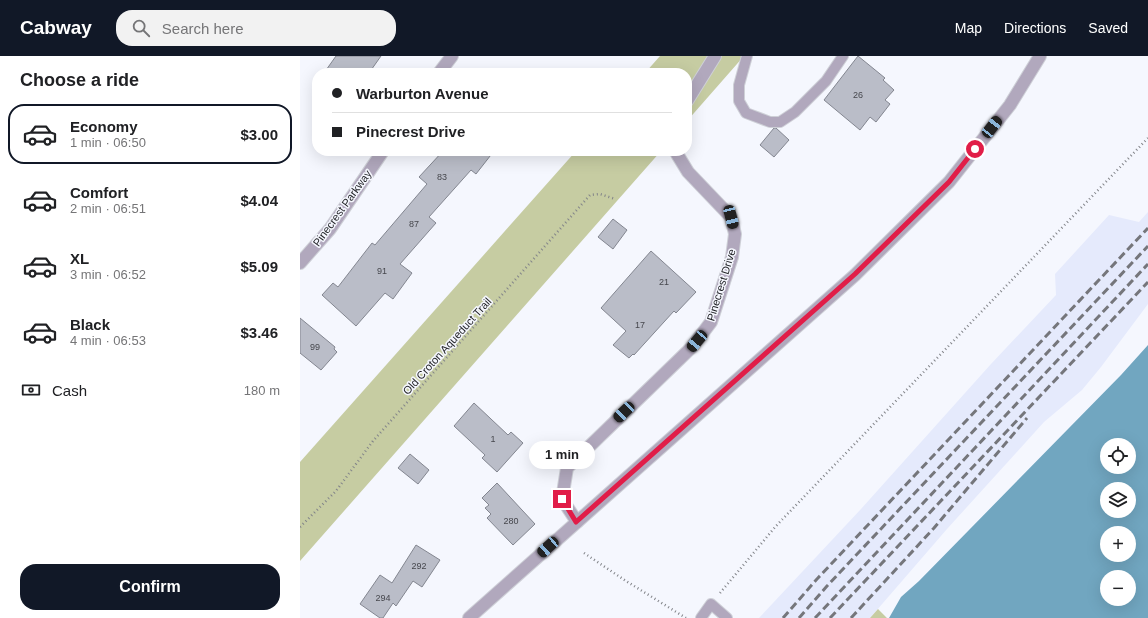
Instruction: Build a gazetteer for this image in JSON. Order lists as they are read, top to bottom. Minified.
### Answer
{"streets":{"street":["Pinecrest Parkway","Pinecrest Drive"],"path":["Old Croton Aqueduct Trail"]},"house_numbers":["26","83","87","91","21","17","99","1","280","292","294"],"page":{"header":"Cabway","search":"Search here","nav":["Map","Directions","Saved"],"heading":"Choose a ride","banner":["Warburton Avenue","Pinecrest Drive"],"list":[{"name":"Economy","note":"1 min · 06:50","value":"$3.00"},{"name":"Comfort","note":"2 min · 06:51","value":"$4.04"},{"name":"XL","note":"3 min · 06:52","value":"$5.09"},{"name":"Black","note":"4 min · 06:53","value":"$3.46"}],"pay":["Cash","180 m"],"map_buttons":["+","−"],"bubble":"1 min","buttons":"Confirm"}}
